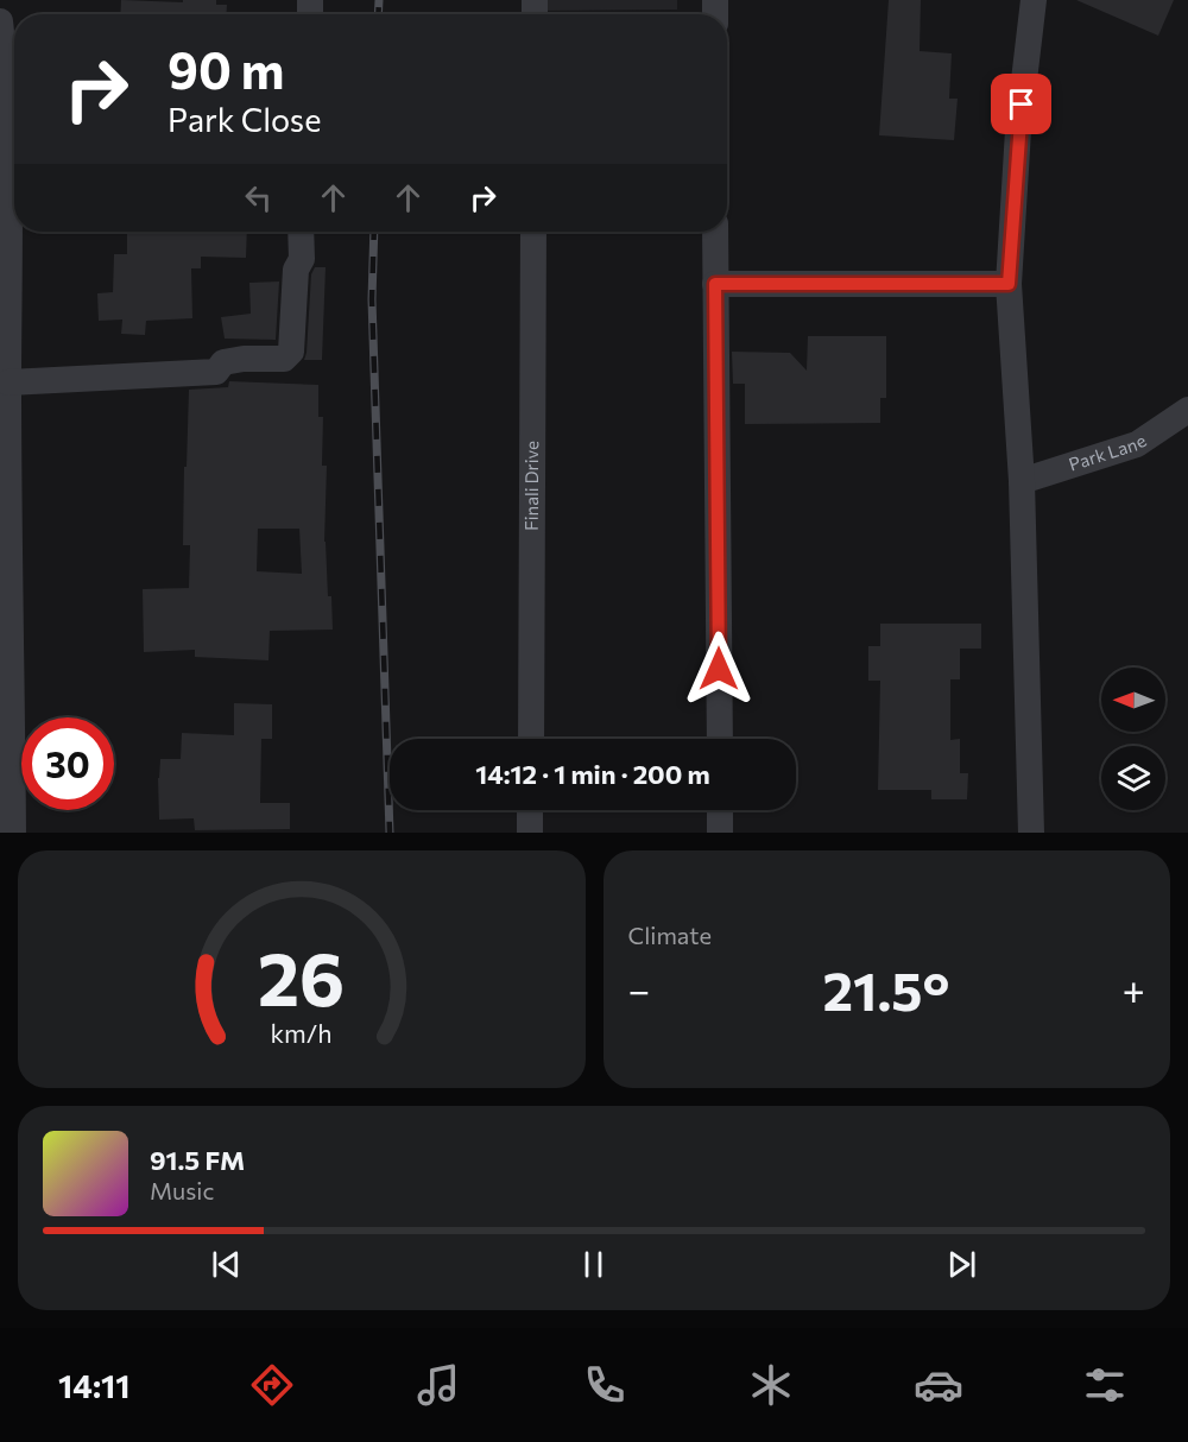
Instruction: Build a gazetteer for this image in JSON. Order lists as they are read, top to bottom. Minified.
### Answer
{"streets":{"street":["Park Lane","Finali Drive"]},"north":"left","page":{"turn":["90 m","Park Close"],"limit":"30","trip":"14:12 · 1 min · 200 m","tile":"Climate","heat":["−","21.5°","+"],"song":["91.5 FM","Music"],"tabs":"14:11","gauge":["26","km/h"]}}
